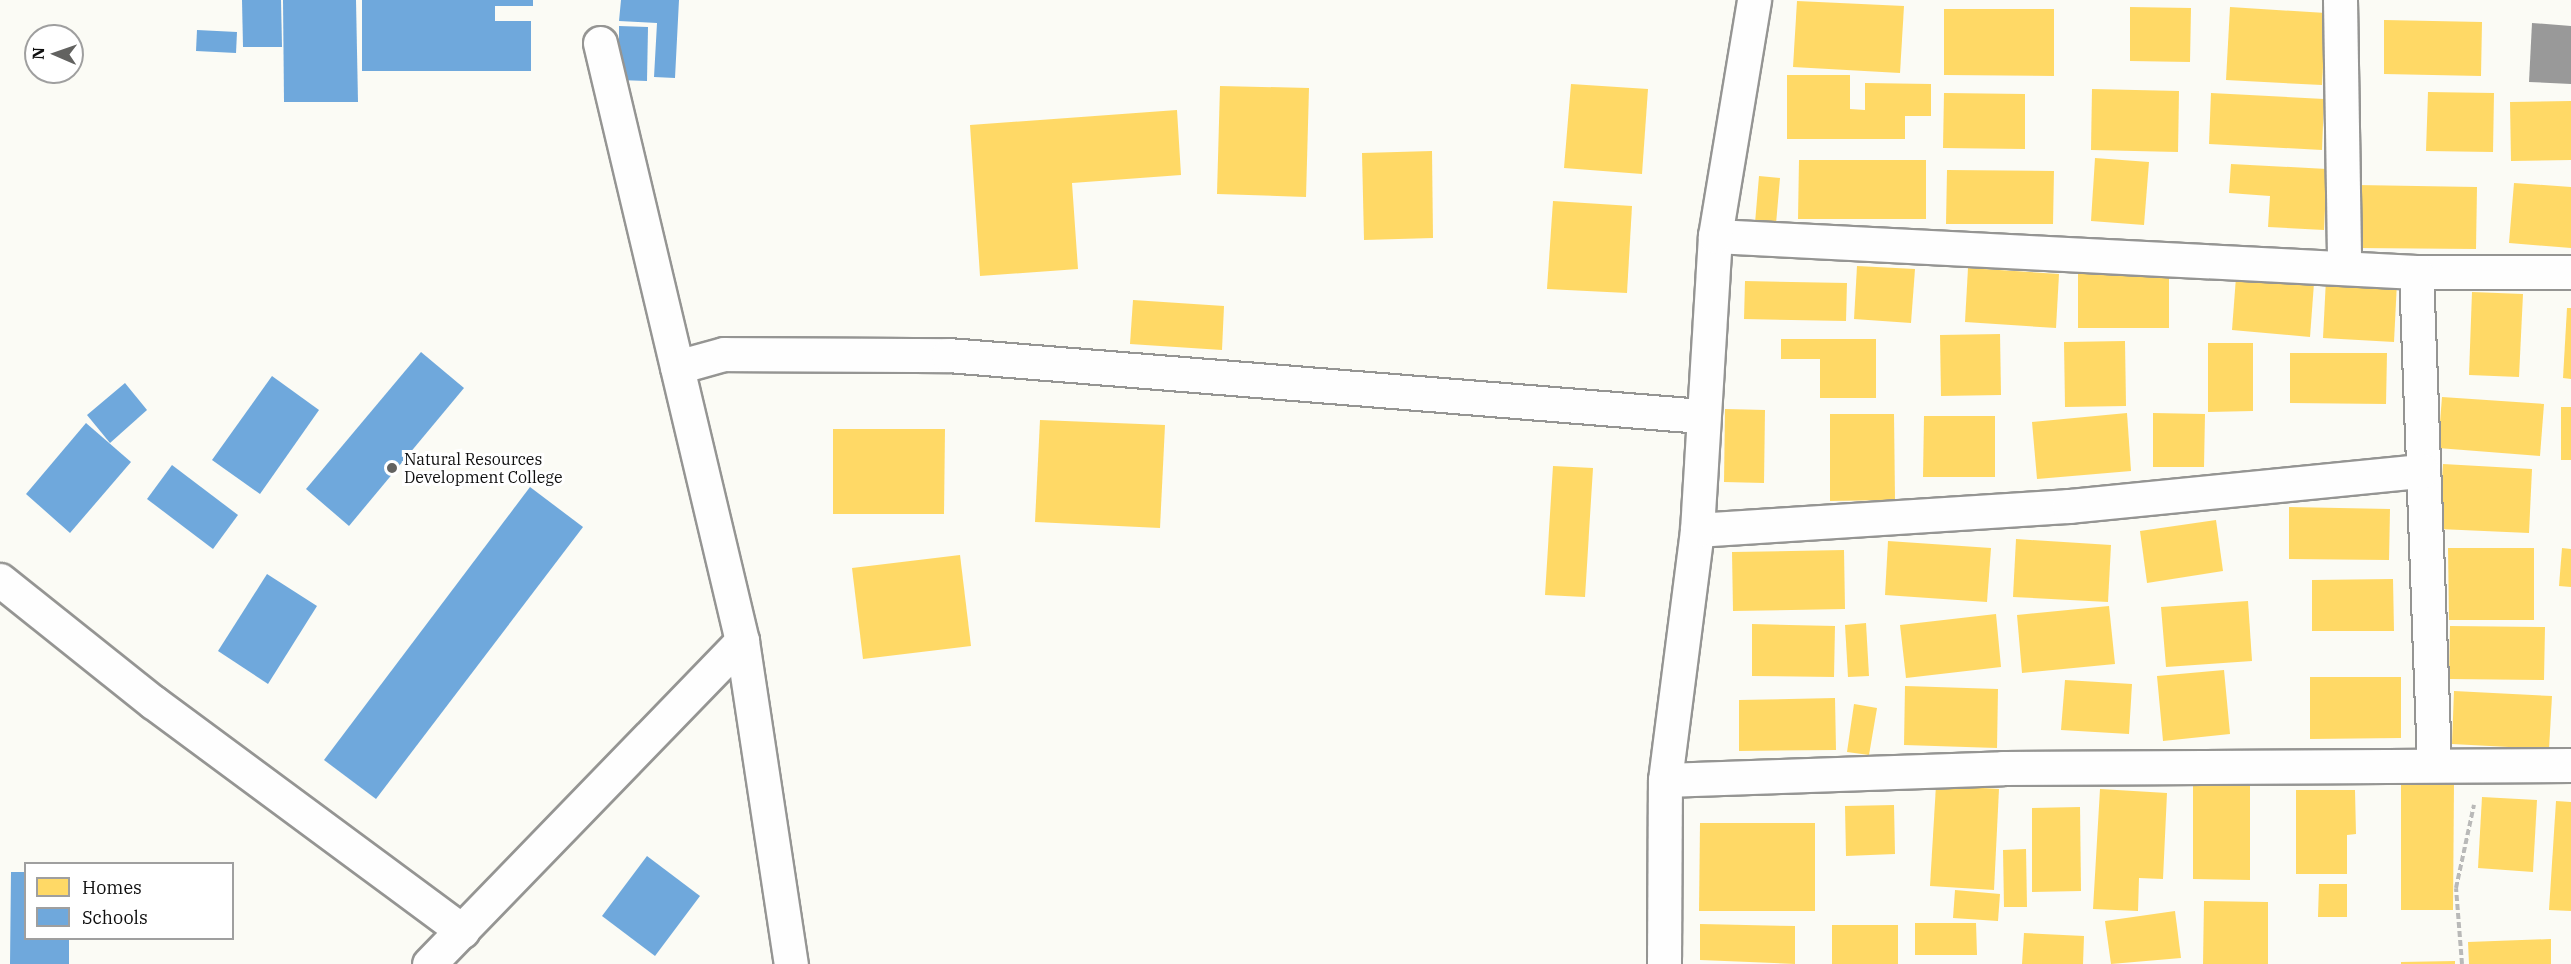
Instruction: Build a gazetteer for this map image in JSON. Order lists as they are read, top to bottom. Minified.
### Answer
{"places":["Natural Resources Development College"],"legend":["Homes","Schools"],"north":"left"}
